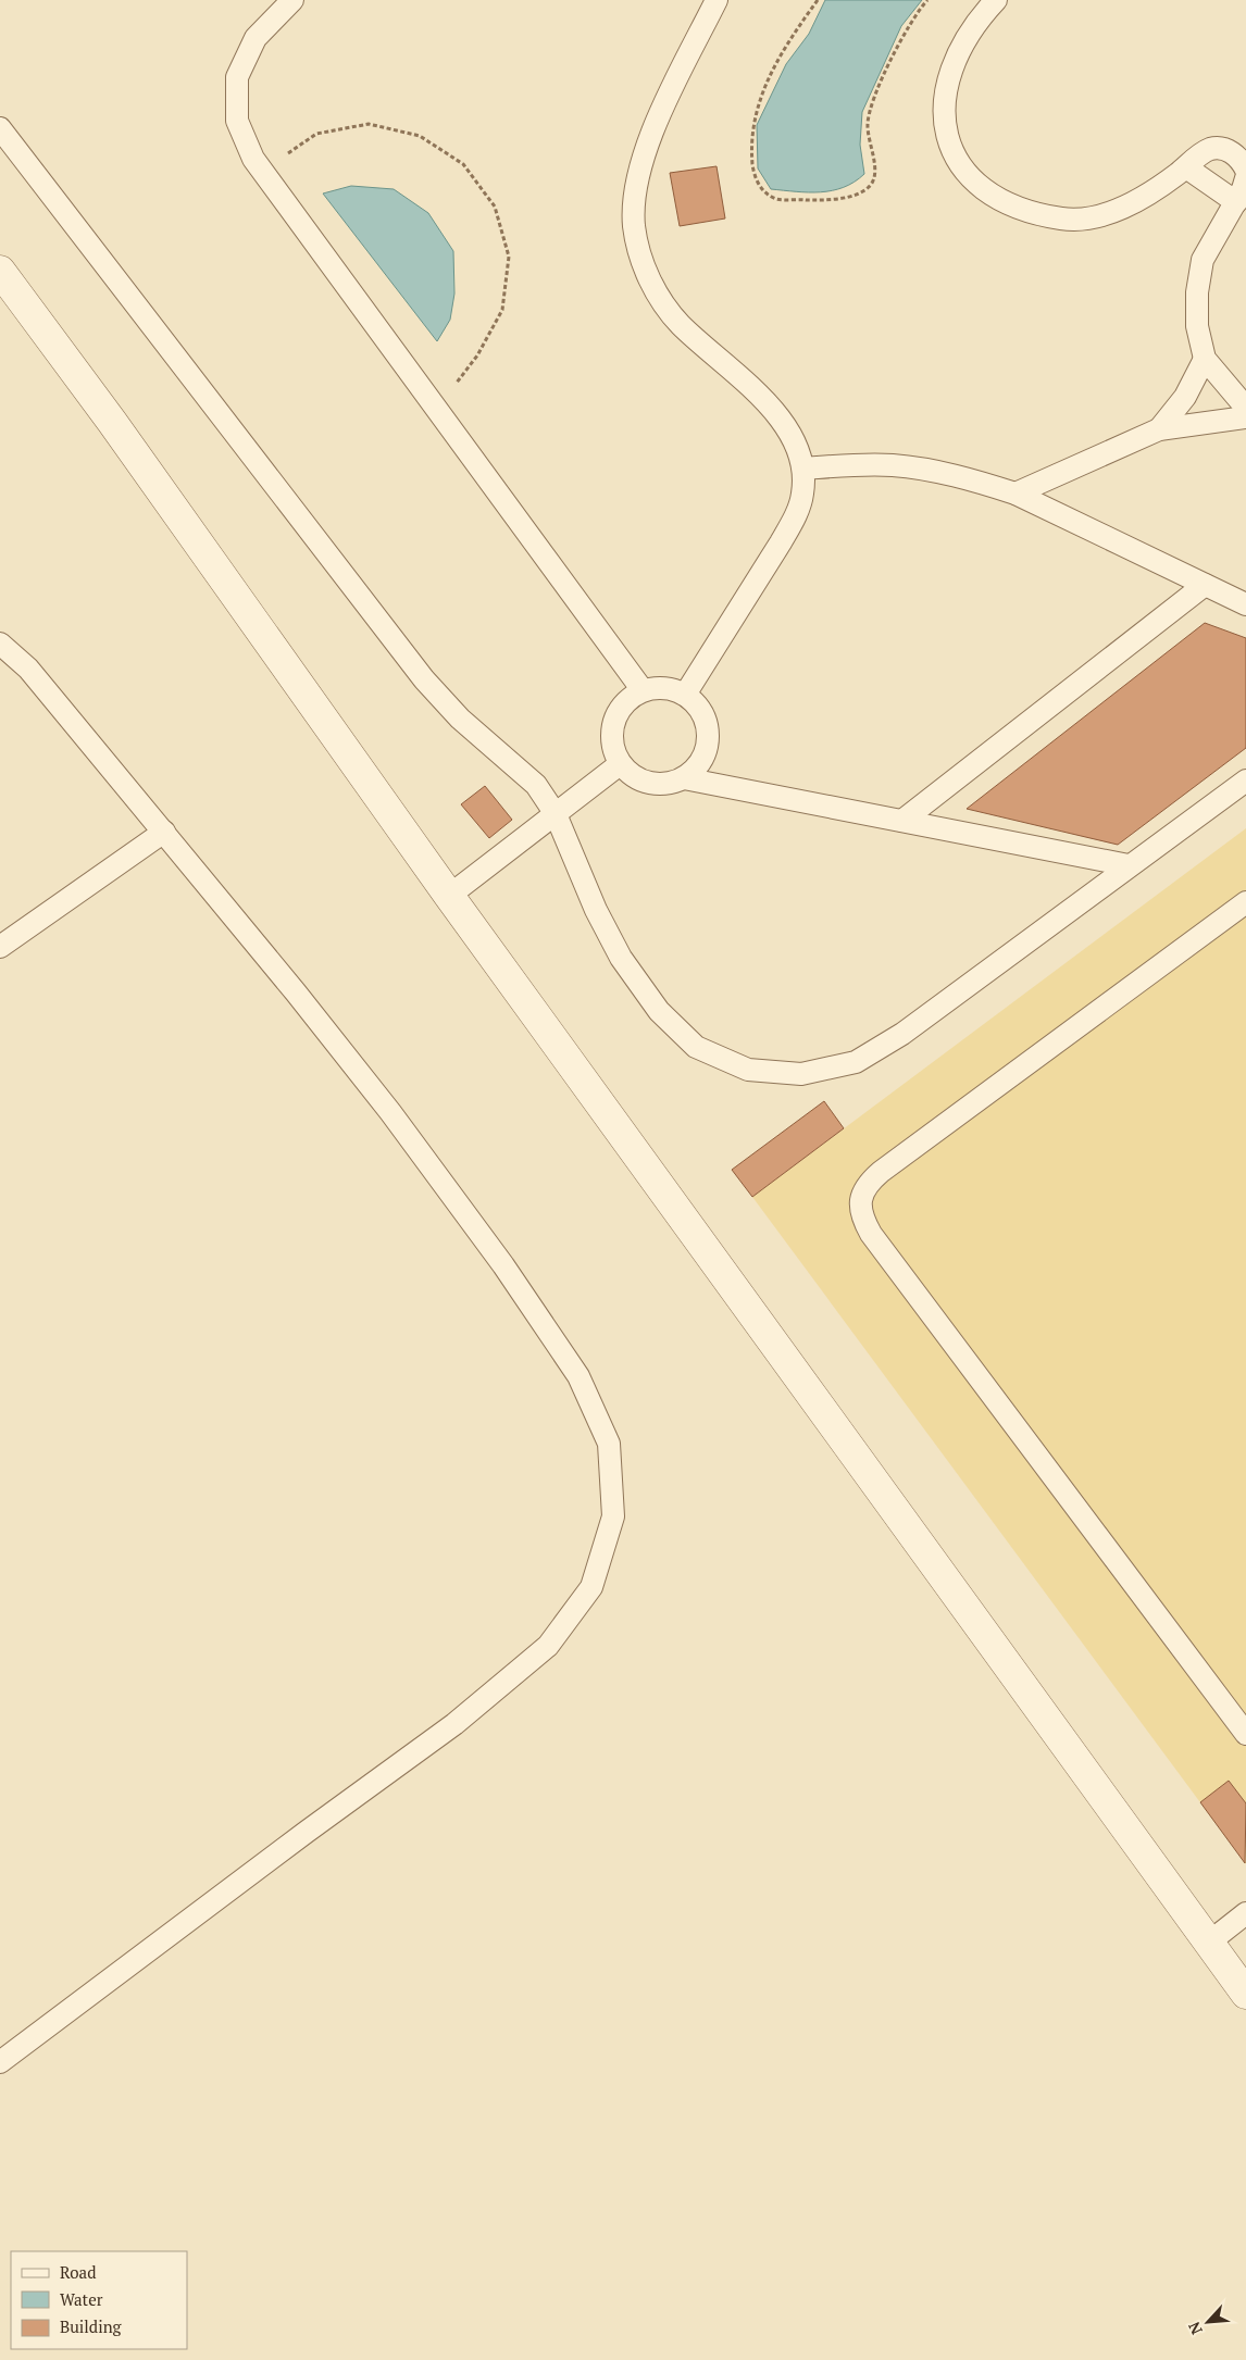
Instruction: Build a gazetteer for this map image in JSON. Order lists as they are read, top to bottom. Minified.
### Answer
{"legend":["Road","Water","Building"],"north":"bottom left"}
